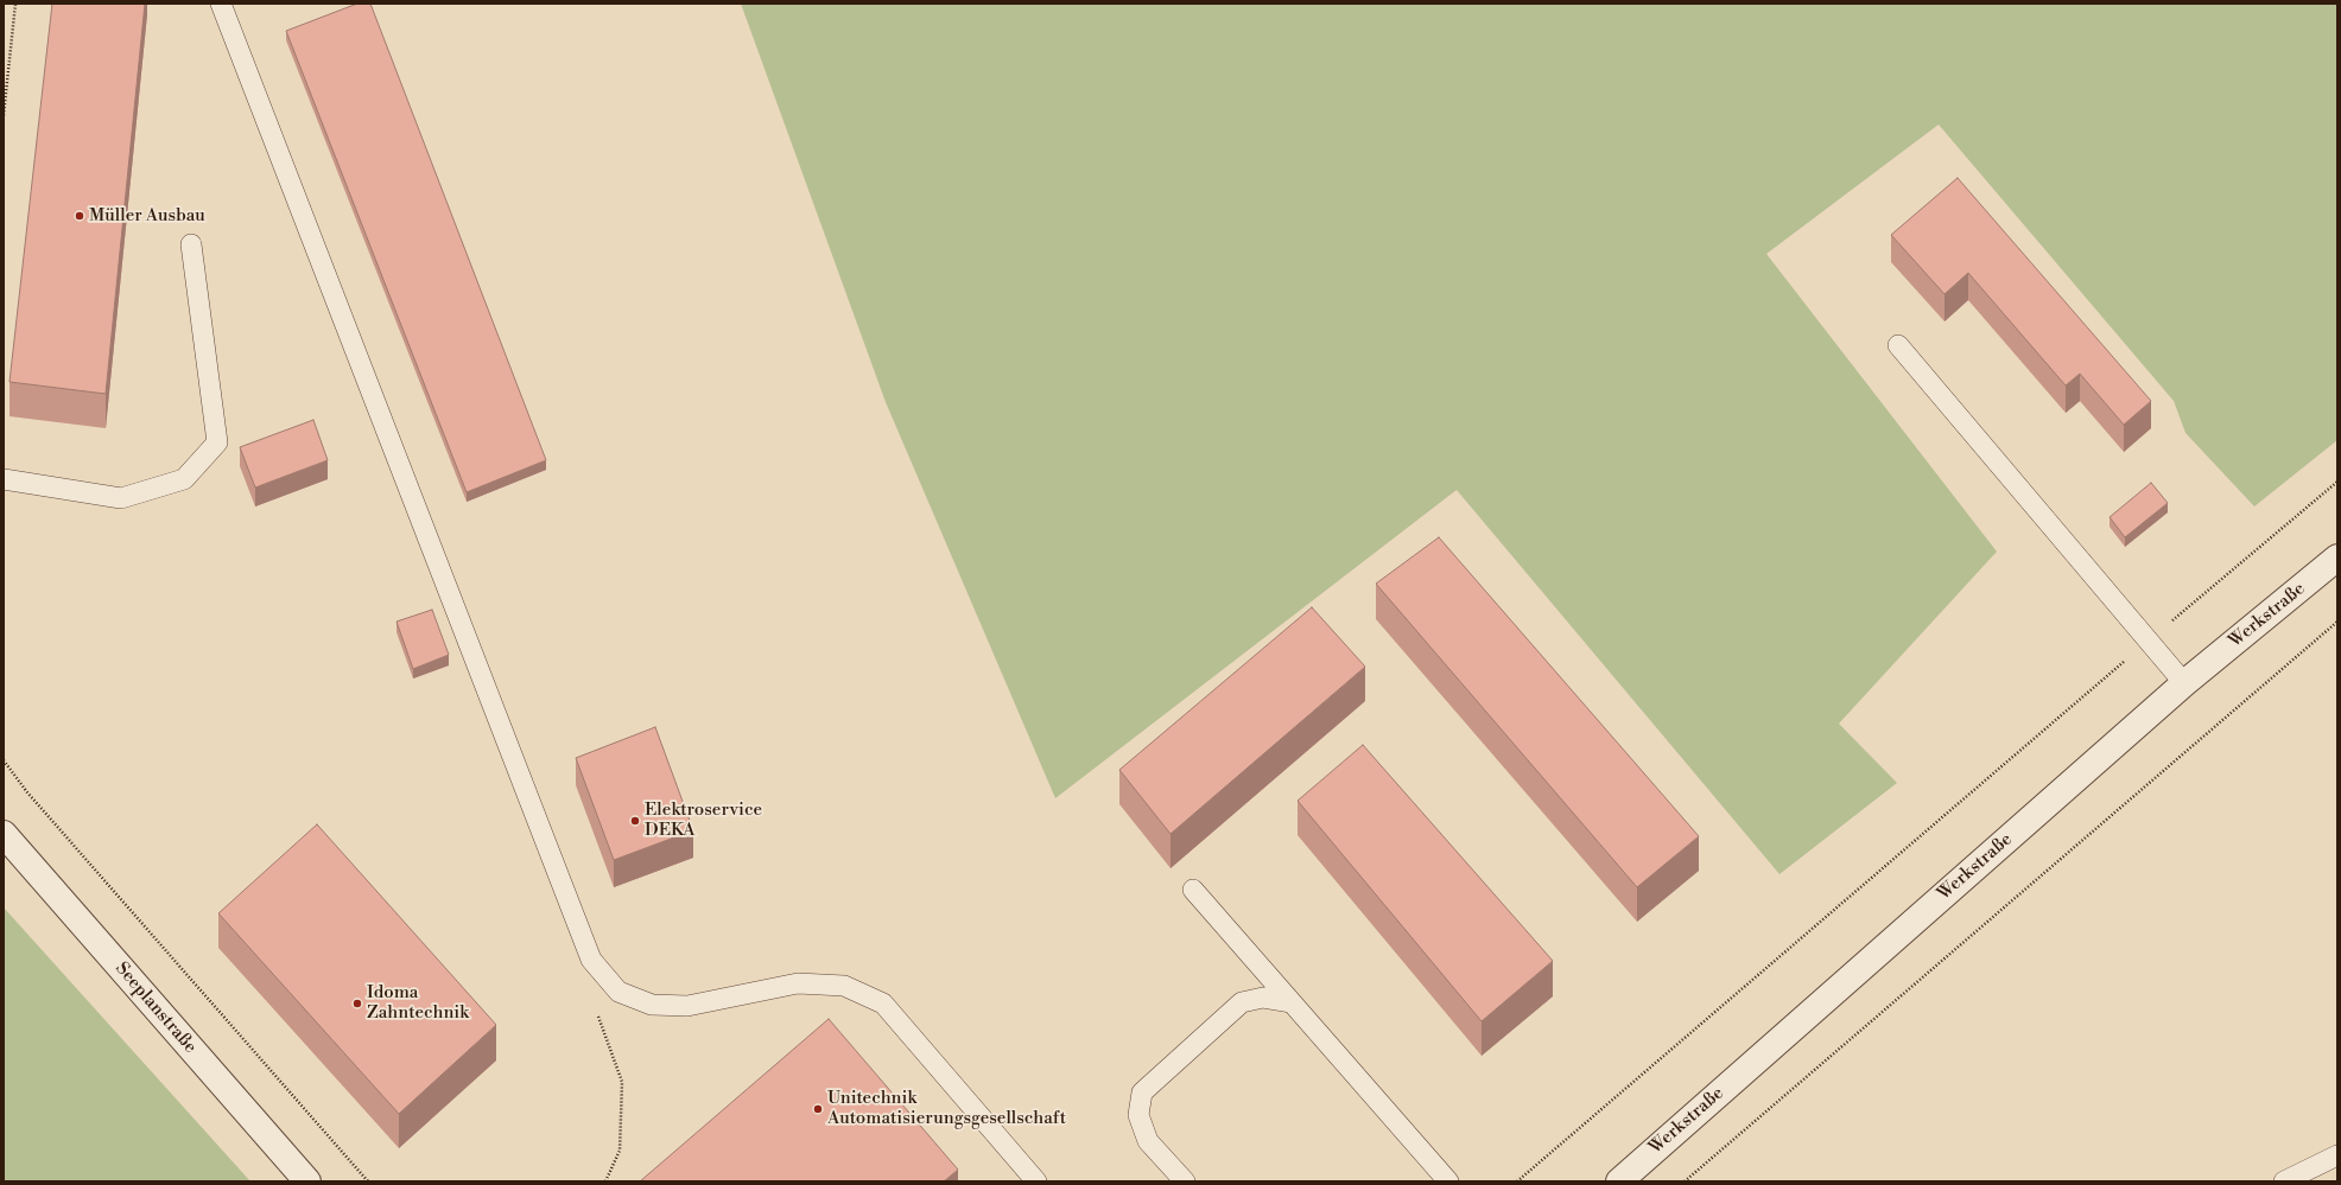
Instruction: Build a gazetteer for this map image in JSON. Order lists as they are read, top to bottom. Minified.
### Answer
{"streets":{"street":["Werkstraße","Seeplanstraße"]},"places":["Müller Ausbau","Elektroservice DEKA","Idoma Zahntechnik","Unitechnik Automatisierungsgesellschaft"]}
